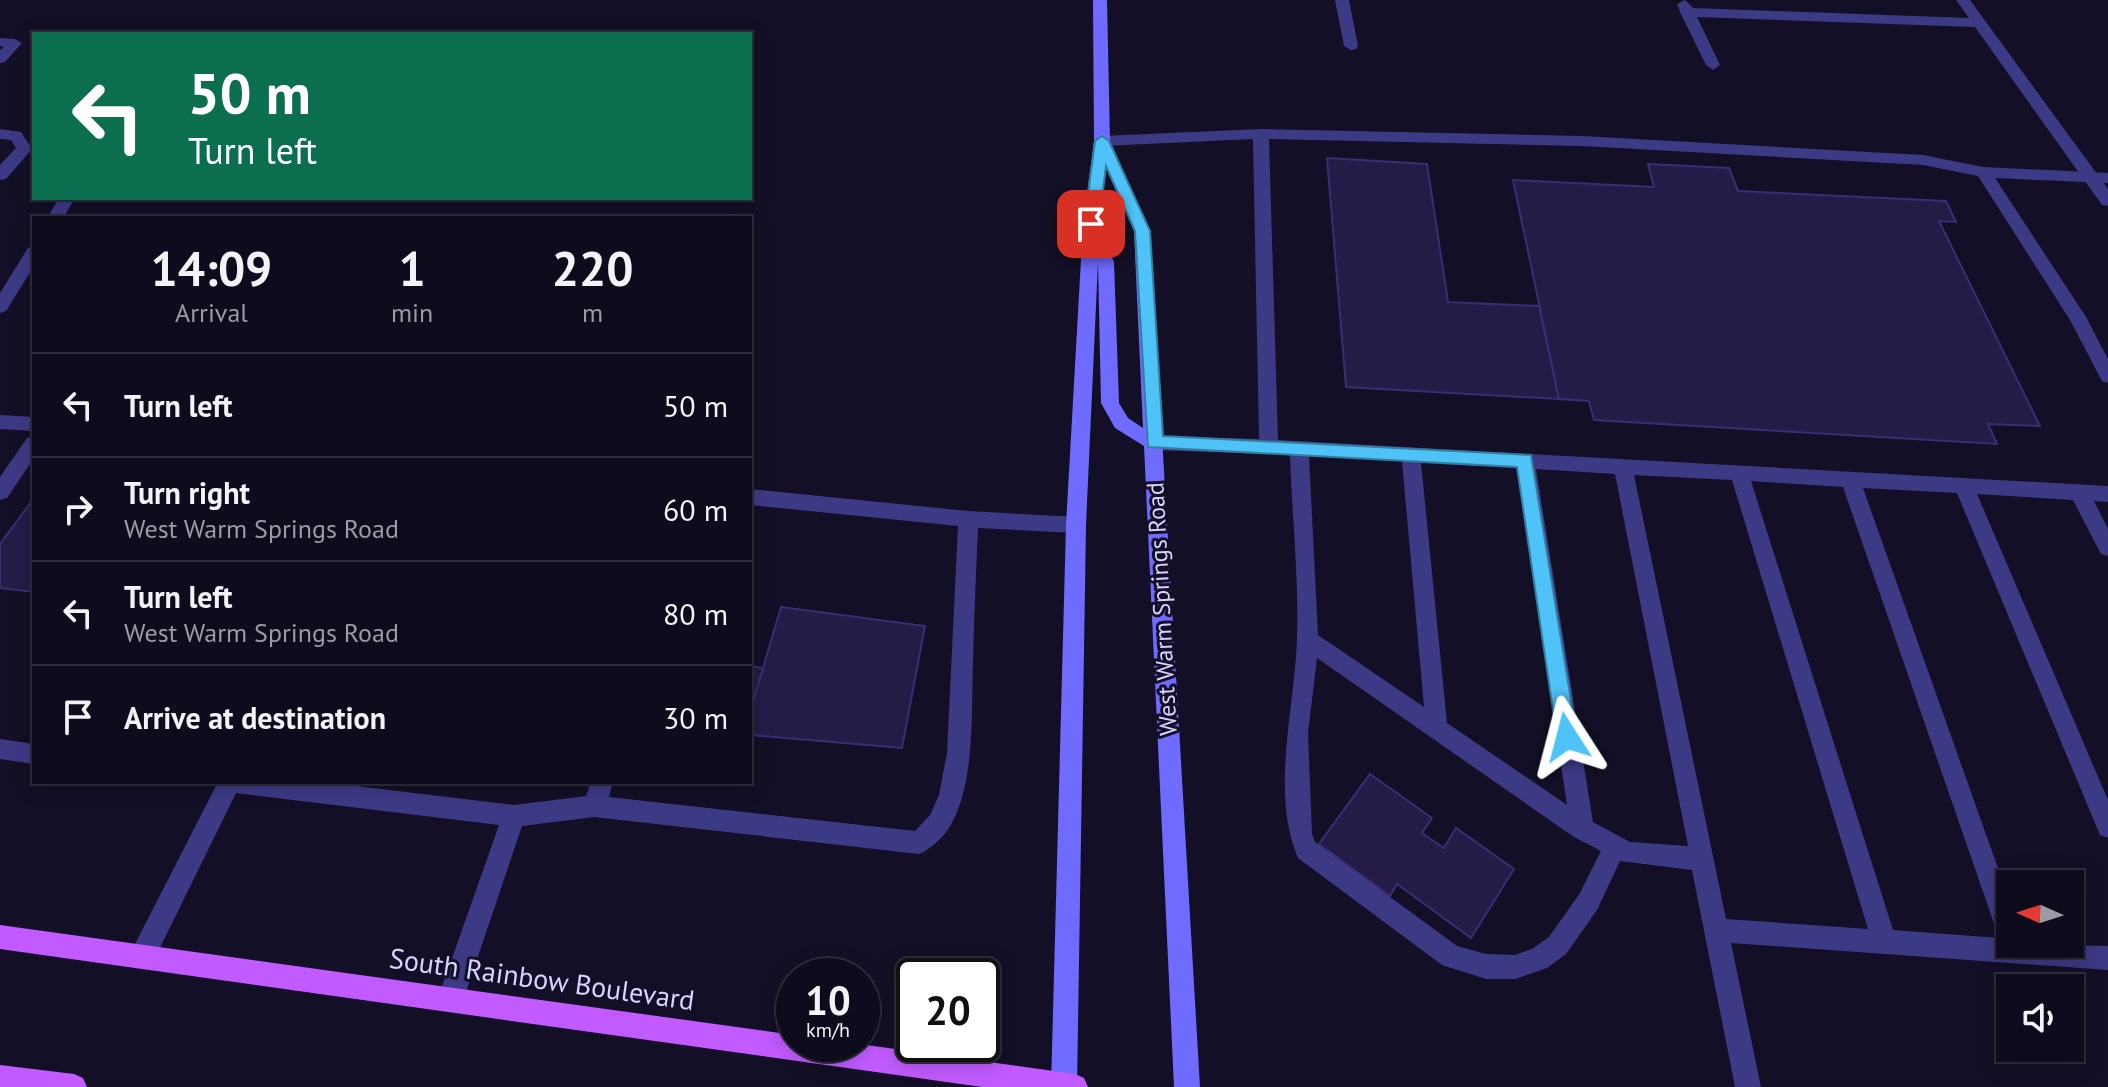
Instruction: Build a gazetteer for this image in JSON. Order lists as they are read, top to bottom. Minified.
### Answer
{"streets":{"main road":["West Warm Springs Road","South Rainbow Boulevard"]},"crossings":[["West Warm Springs Road","South Rainbow Boulevard"]],"north":"left","page":{"turn":["50 m","Turn left"],"eta":["14:09","Arrival","1","min","220","m"],"list":[{"name":"Turn left","value":"50 m"},{"name":"Turn right","note":"West Warm Springs Road","value":"60 m"},{"name":"Turn left","note":"West Warm Springs Road","value":"80 m"},{"name":"Arrive at destination","value":"30 m"}],"speed":"10 km/h","limit":"20"}}
